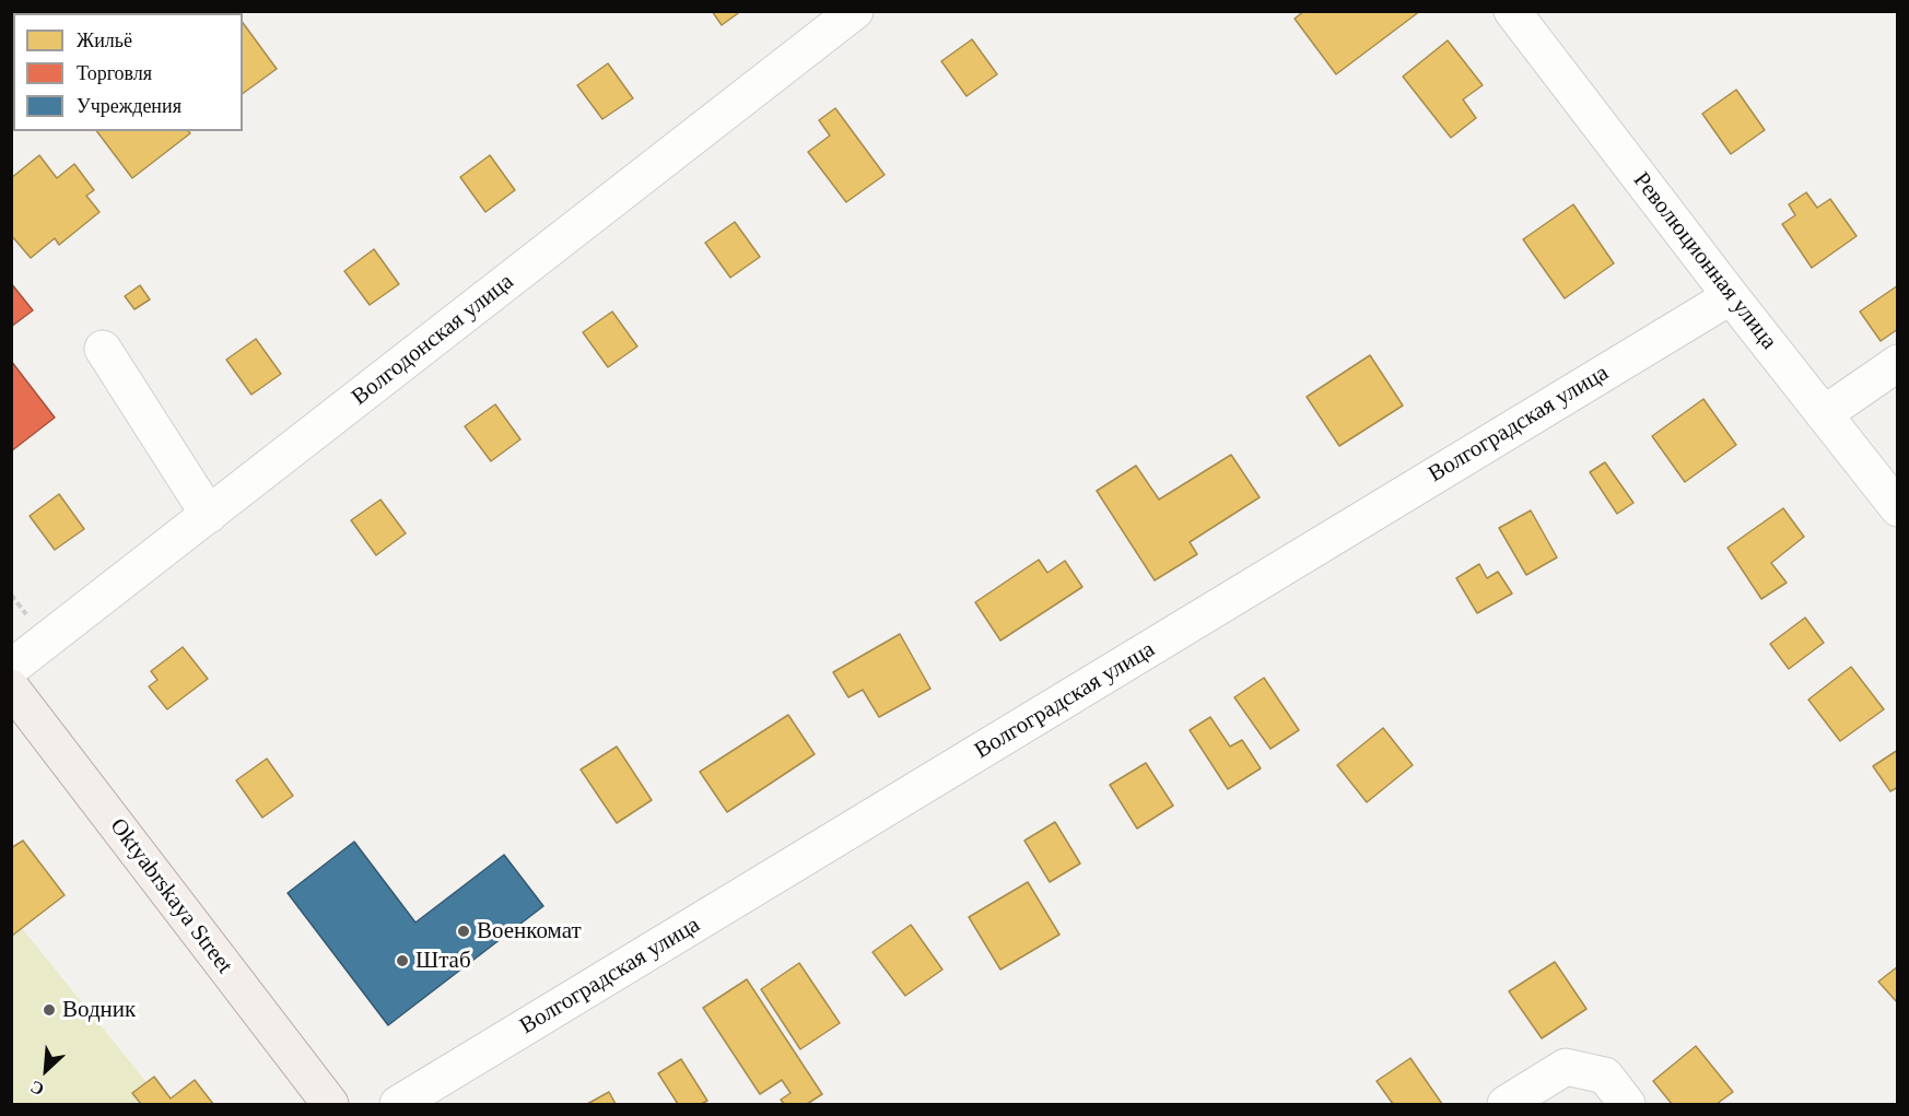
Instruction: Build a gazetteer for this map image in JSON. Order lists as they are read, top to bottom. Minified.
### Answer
{"streets":{"main road":["Oktyabrskaya Street"],"street":["Революционная улица","Волгодонская улица","Волгоградская улица"]},"crossings":[["Революционная улица","Волгоградская улица"]],"places":["Военкомат","Штаб","Водник"],"legend":["Жильё","Торговля","Учреждения"],"north":"bottom left"}
